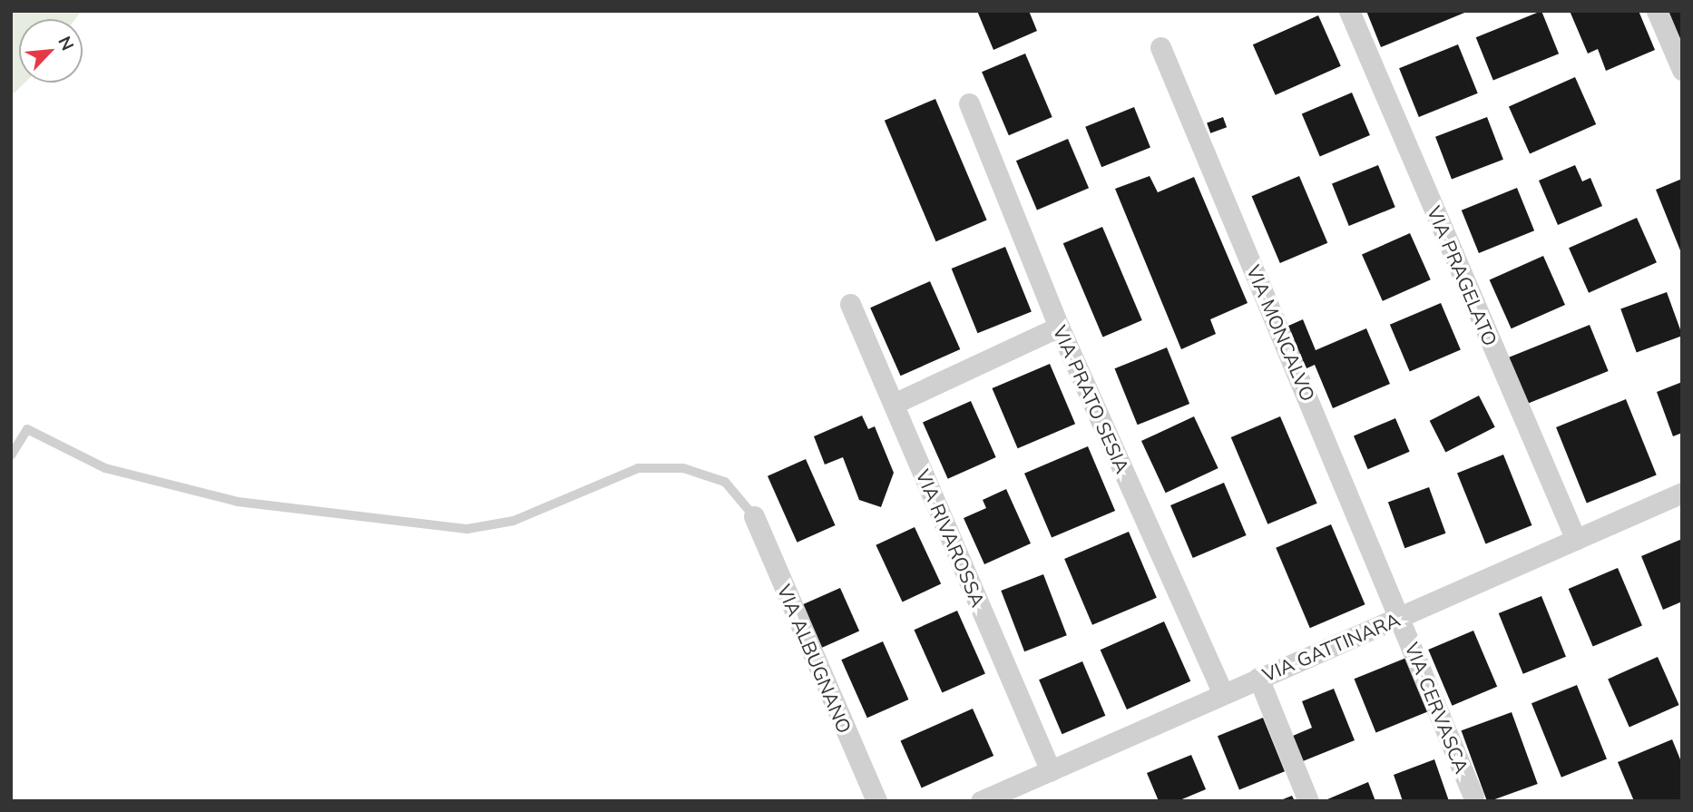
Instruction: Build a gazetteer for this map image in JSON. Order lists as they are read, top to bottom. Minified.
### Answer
{"streets":{"street":["VIA PRAGELATO","VIA MONCALVO","VIA PRATO SESIA","VIA RIVAROSSA","VIA GATTINARA","VIA ALBUGNANO","VIA CERVASCA"]},"crossings":[["VIA PRAGELATO","VIA GATTINARA"],["VIA MONCALVO","VIA GATTINARA"],["VIA MONCALVO","VIA CERVASCA"],["VIA PRATO SESIA","VIA GATTINARA"],["VIA RIVAROSSA","VIA GATTINARA"],["VIA GATTINARA","VIA CERVASCA"]],"north":"top right"}
